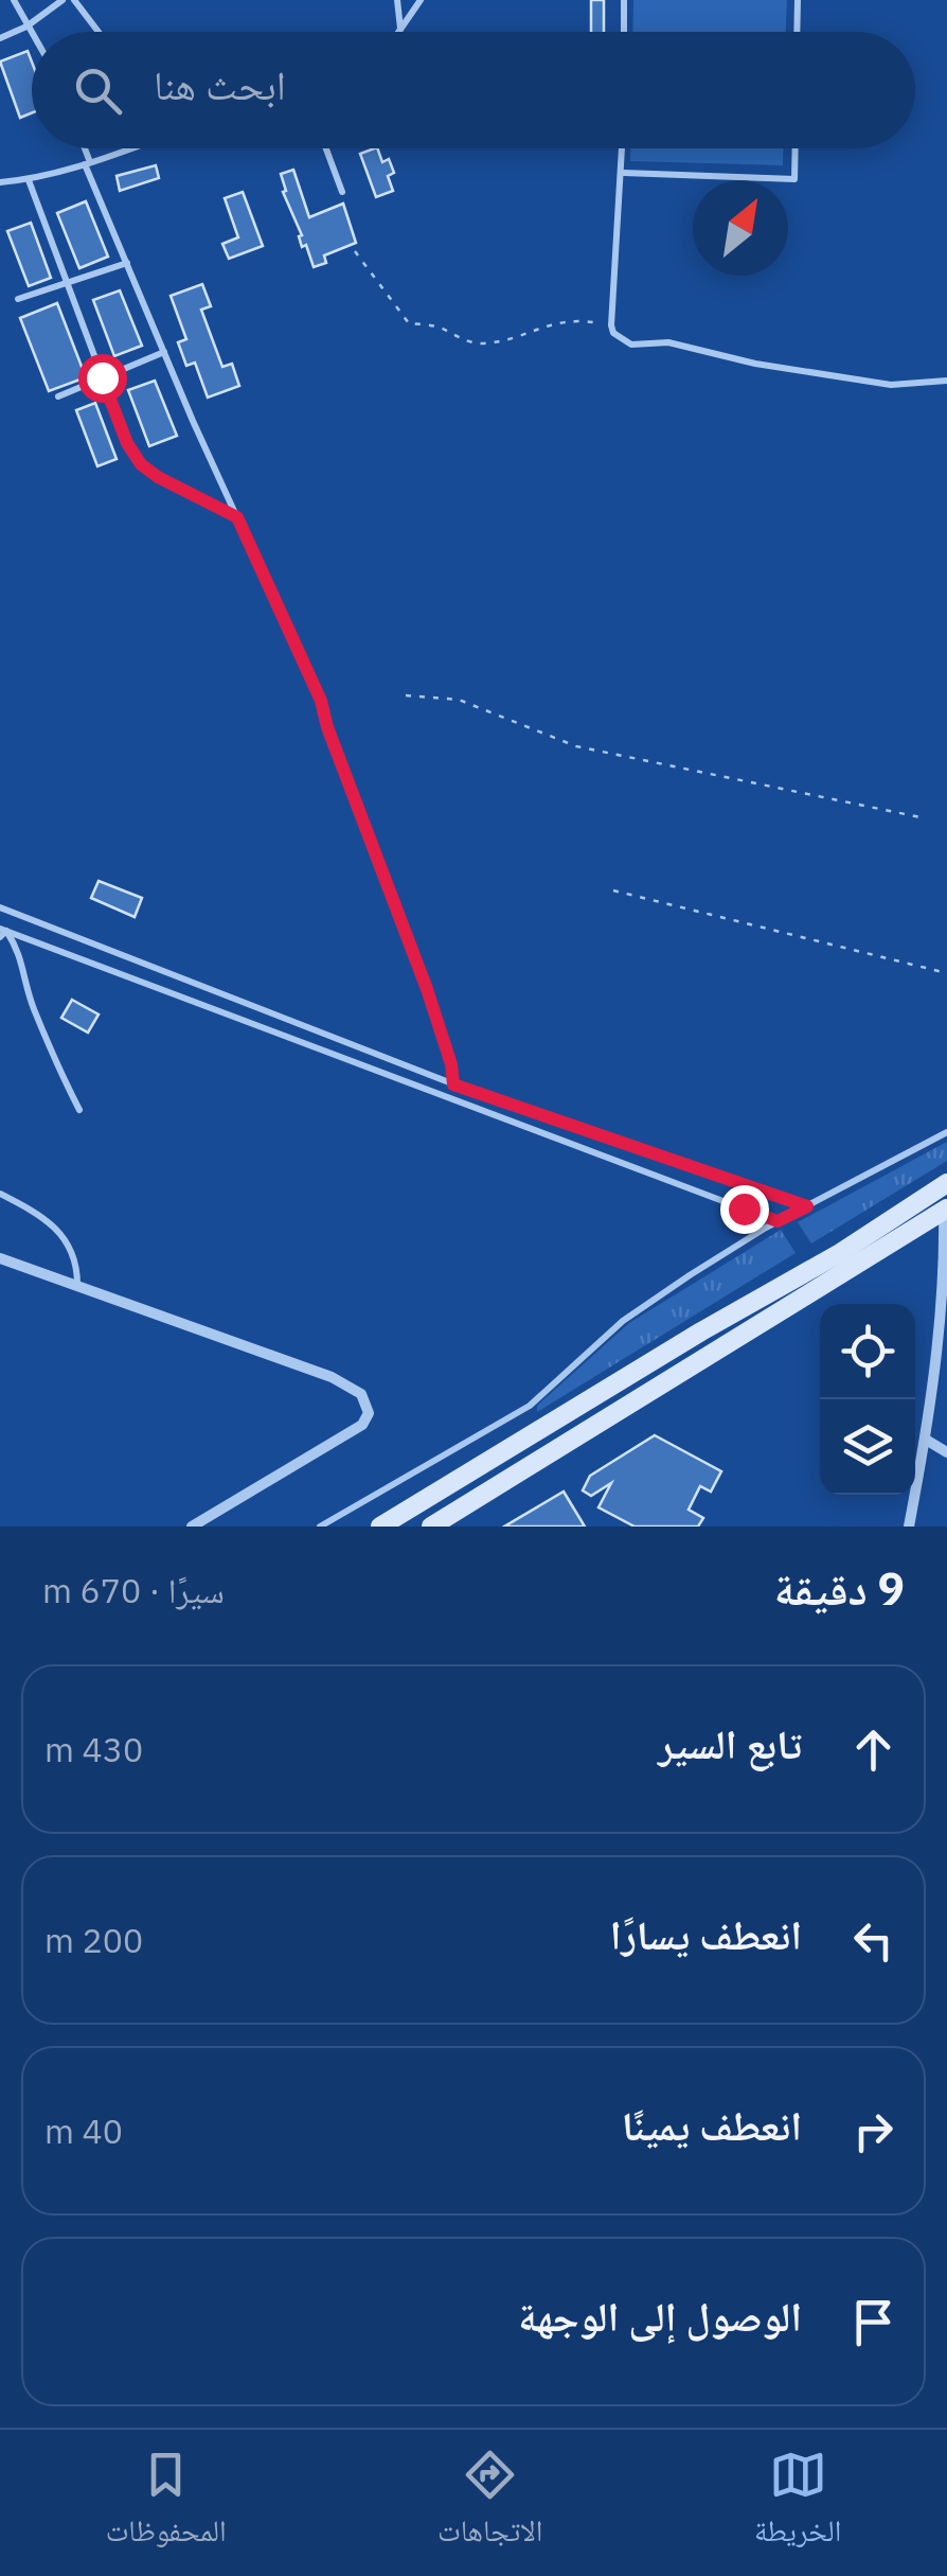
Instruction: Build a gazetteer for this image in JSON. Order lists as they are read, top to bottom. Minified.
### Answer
{"north":"top right","page":{"search":"ابحث هنا","heading":["9 دقيقة","سيرًا · 670 m"],"list":[["تابع السير","430 m"],["انعطف يسارًا","200 m"],["انعطف يمينًا","40 m"],"الوصول إلى الوجهة"],"nav":["الخريطة","الاتجاهات","المحفوظات"]}}
